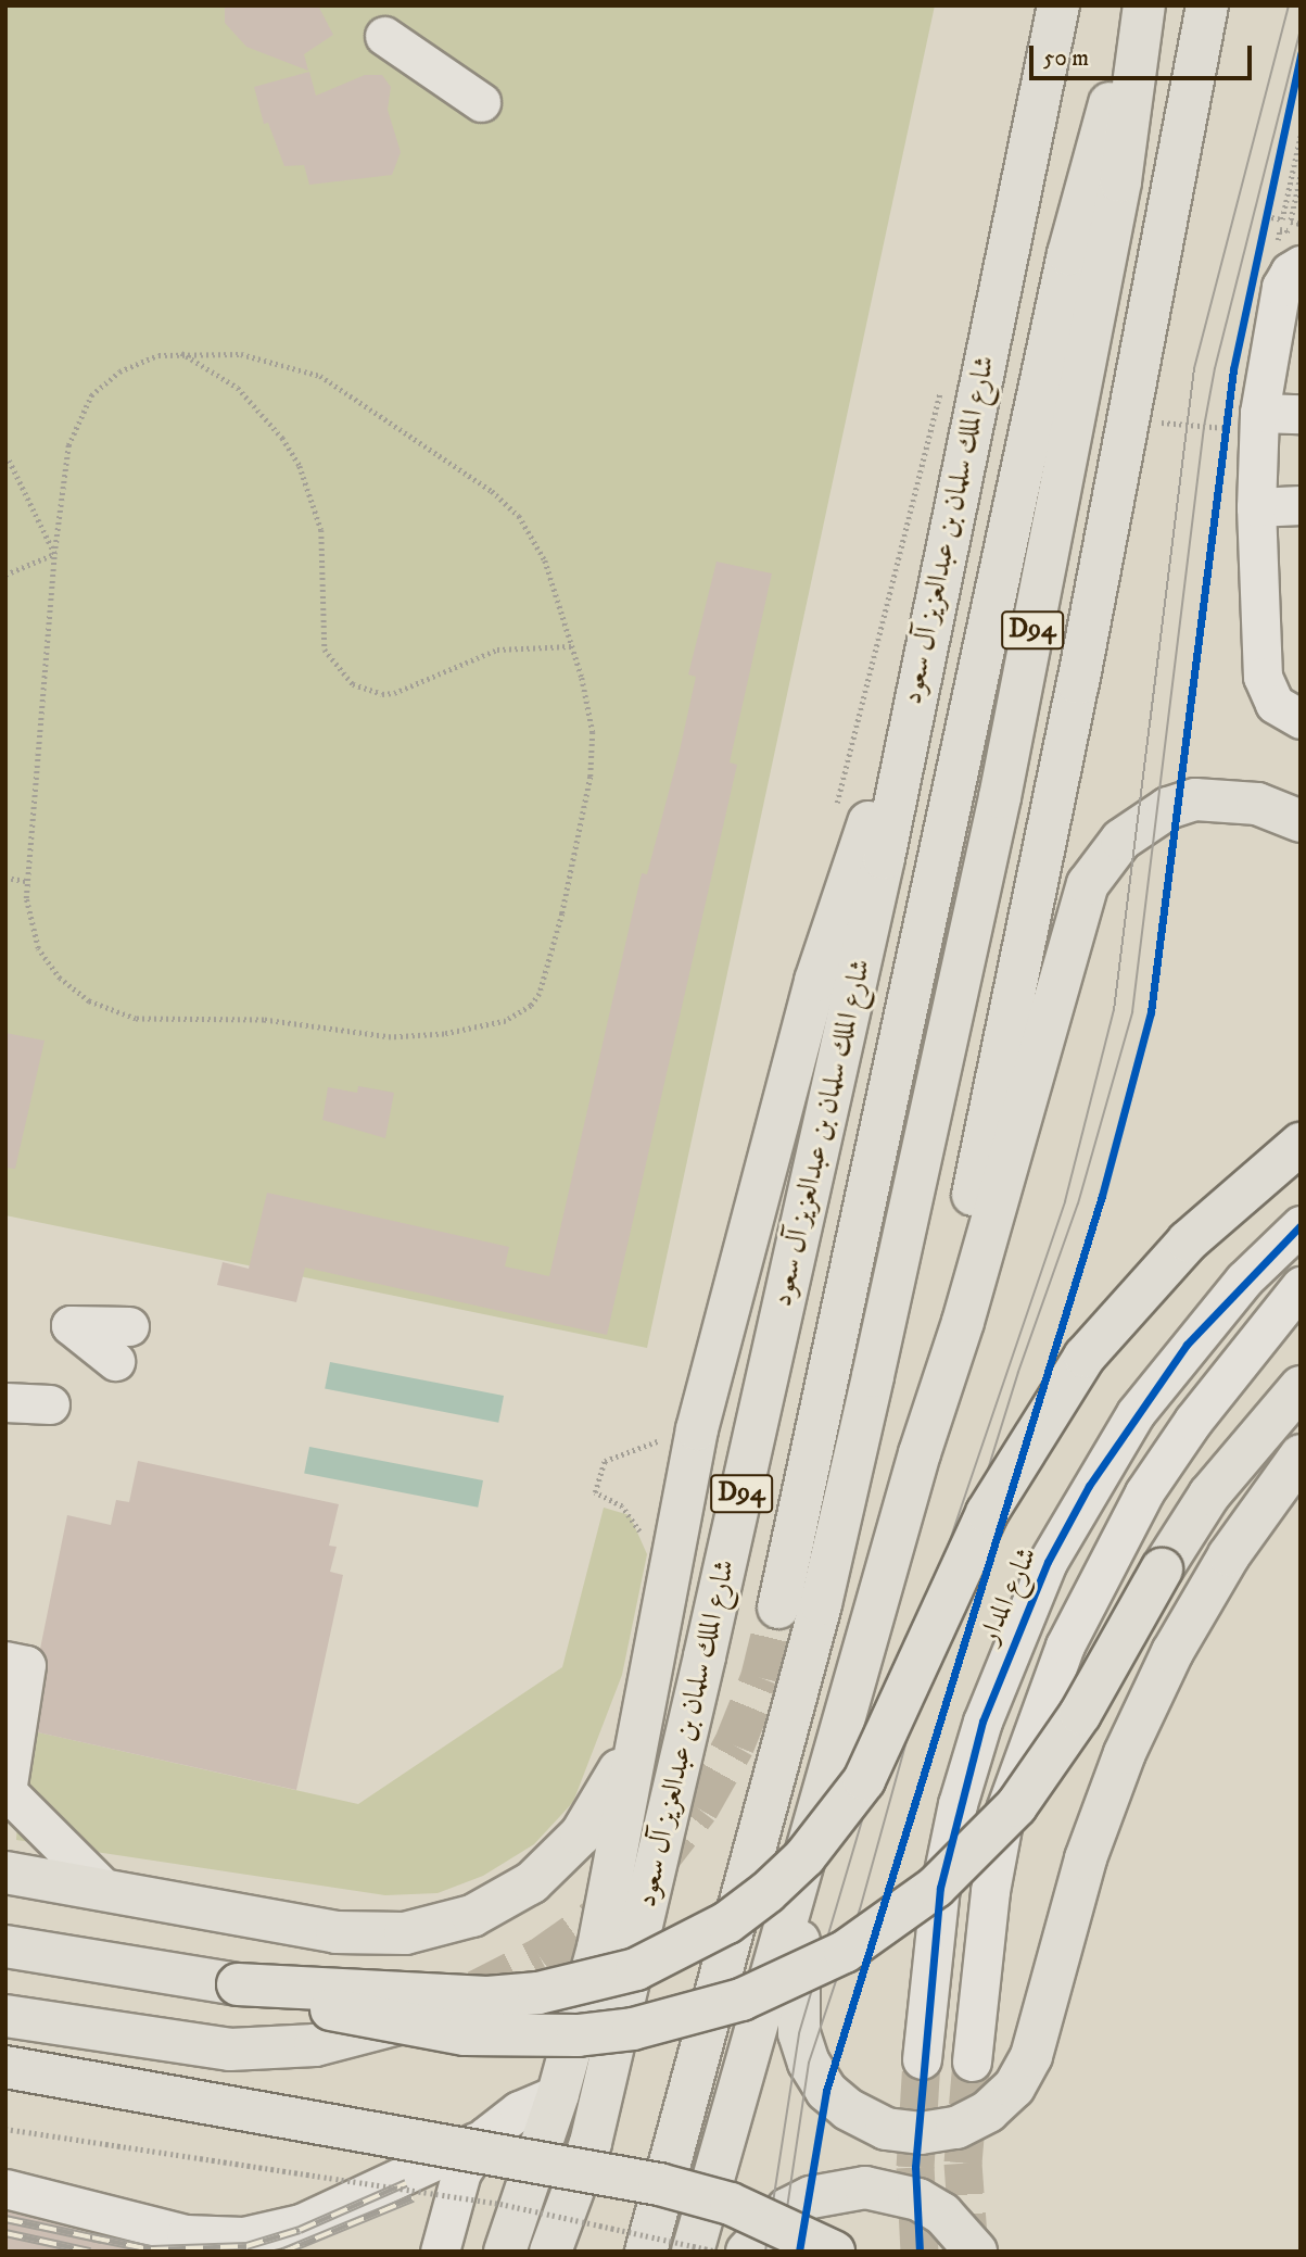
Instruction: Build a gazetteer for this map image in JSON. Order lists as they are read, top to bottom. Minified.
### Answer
{"streets":{"main road":["شارع الملك سلمان بن عبدالعزيز آل سعود","D94"],"street":["شارع المدار"]},"scale_bar":"50 m"}
